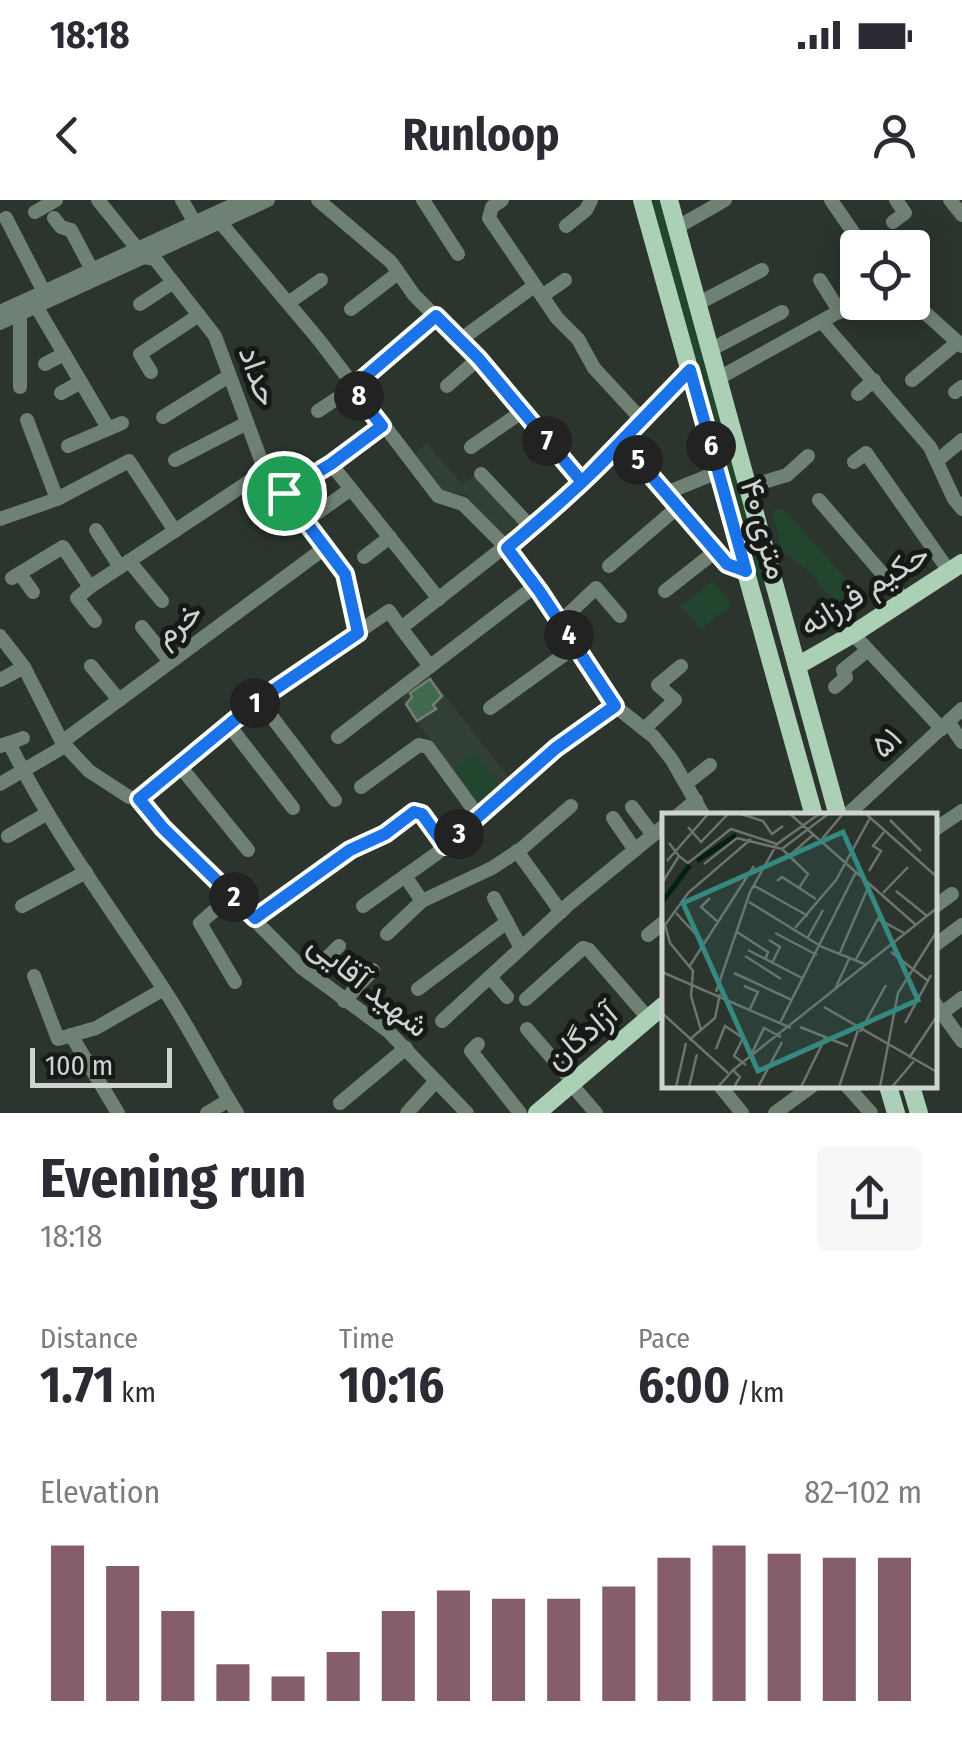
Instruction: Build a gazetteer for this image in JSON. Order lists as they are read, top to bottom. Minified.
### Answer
{"streets":{"main road":["۴۰ متری","حکیم فرزانه","آزادگان"],"street":["حداد","خرم","۵۱","شهید آقایی"]},"crossings":[["حداد","خرم"],["۴۰ متری","حکیم فرزانه"],["خرم","شهید آقایی"]],"scale_bar":"100 m","page":{"status":"18:18","header":"Runloop","pins":["8","7","6","5","4","1","3","2"],"scale":"100 m","heading":["Evening run","18:18"],"stats":[["Distance","1.71 km"],["Time","10:16"],["Pace","6:00 /km"]],"chart":["Elevation","82–102 m"]}}
